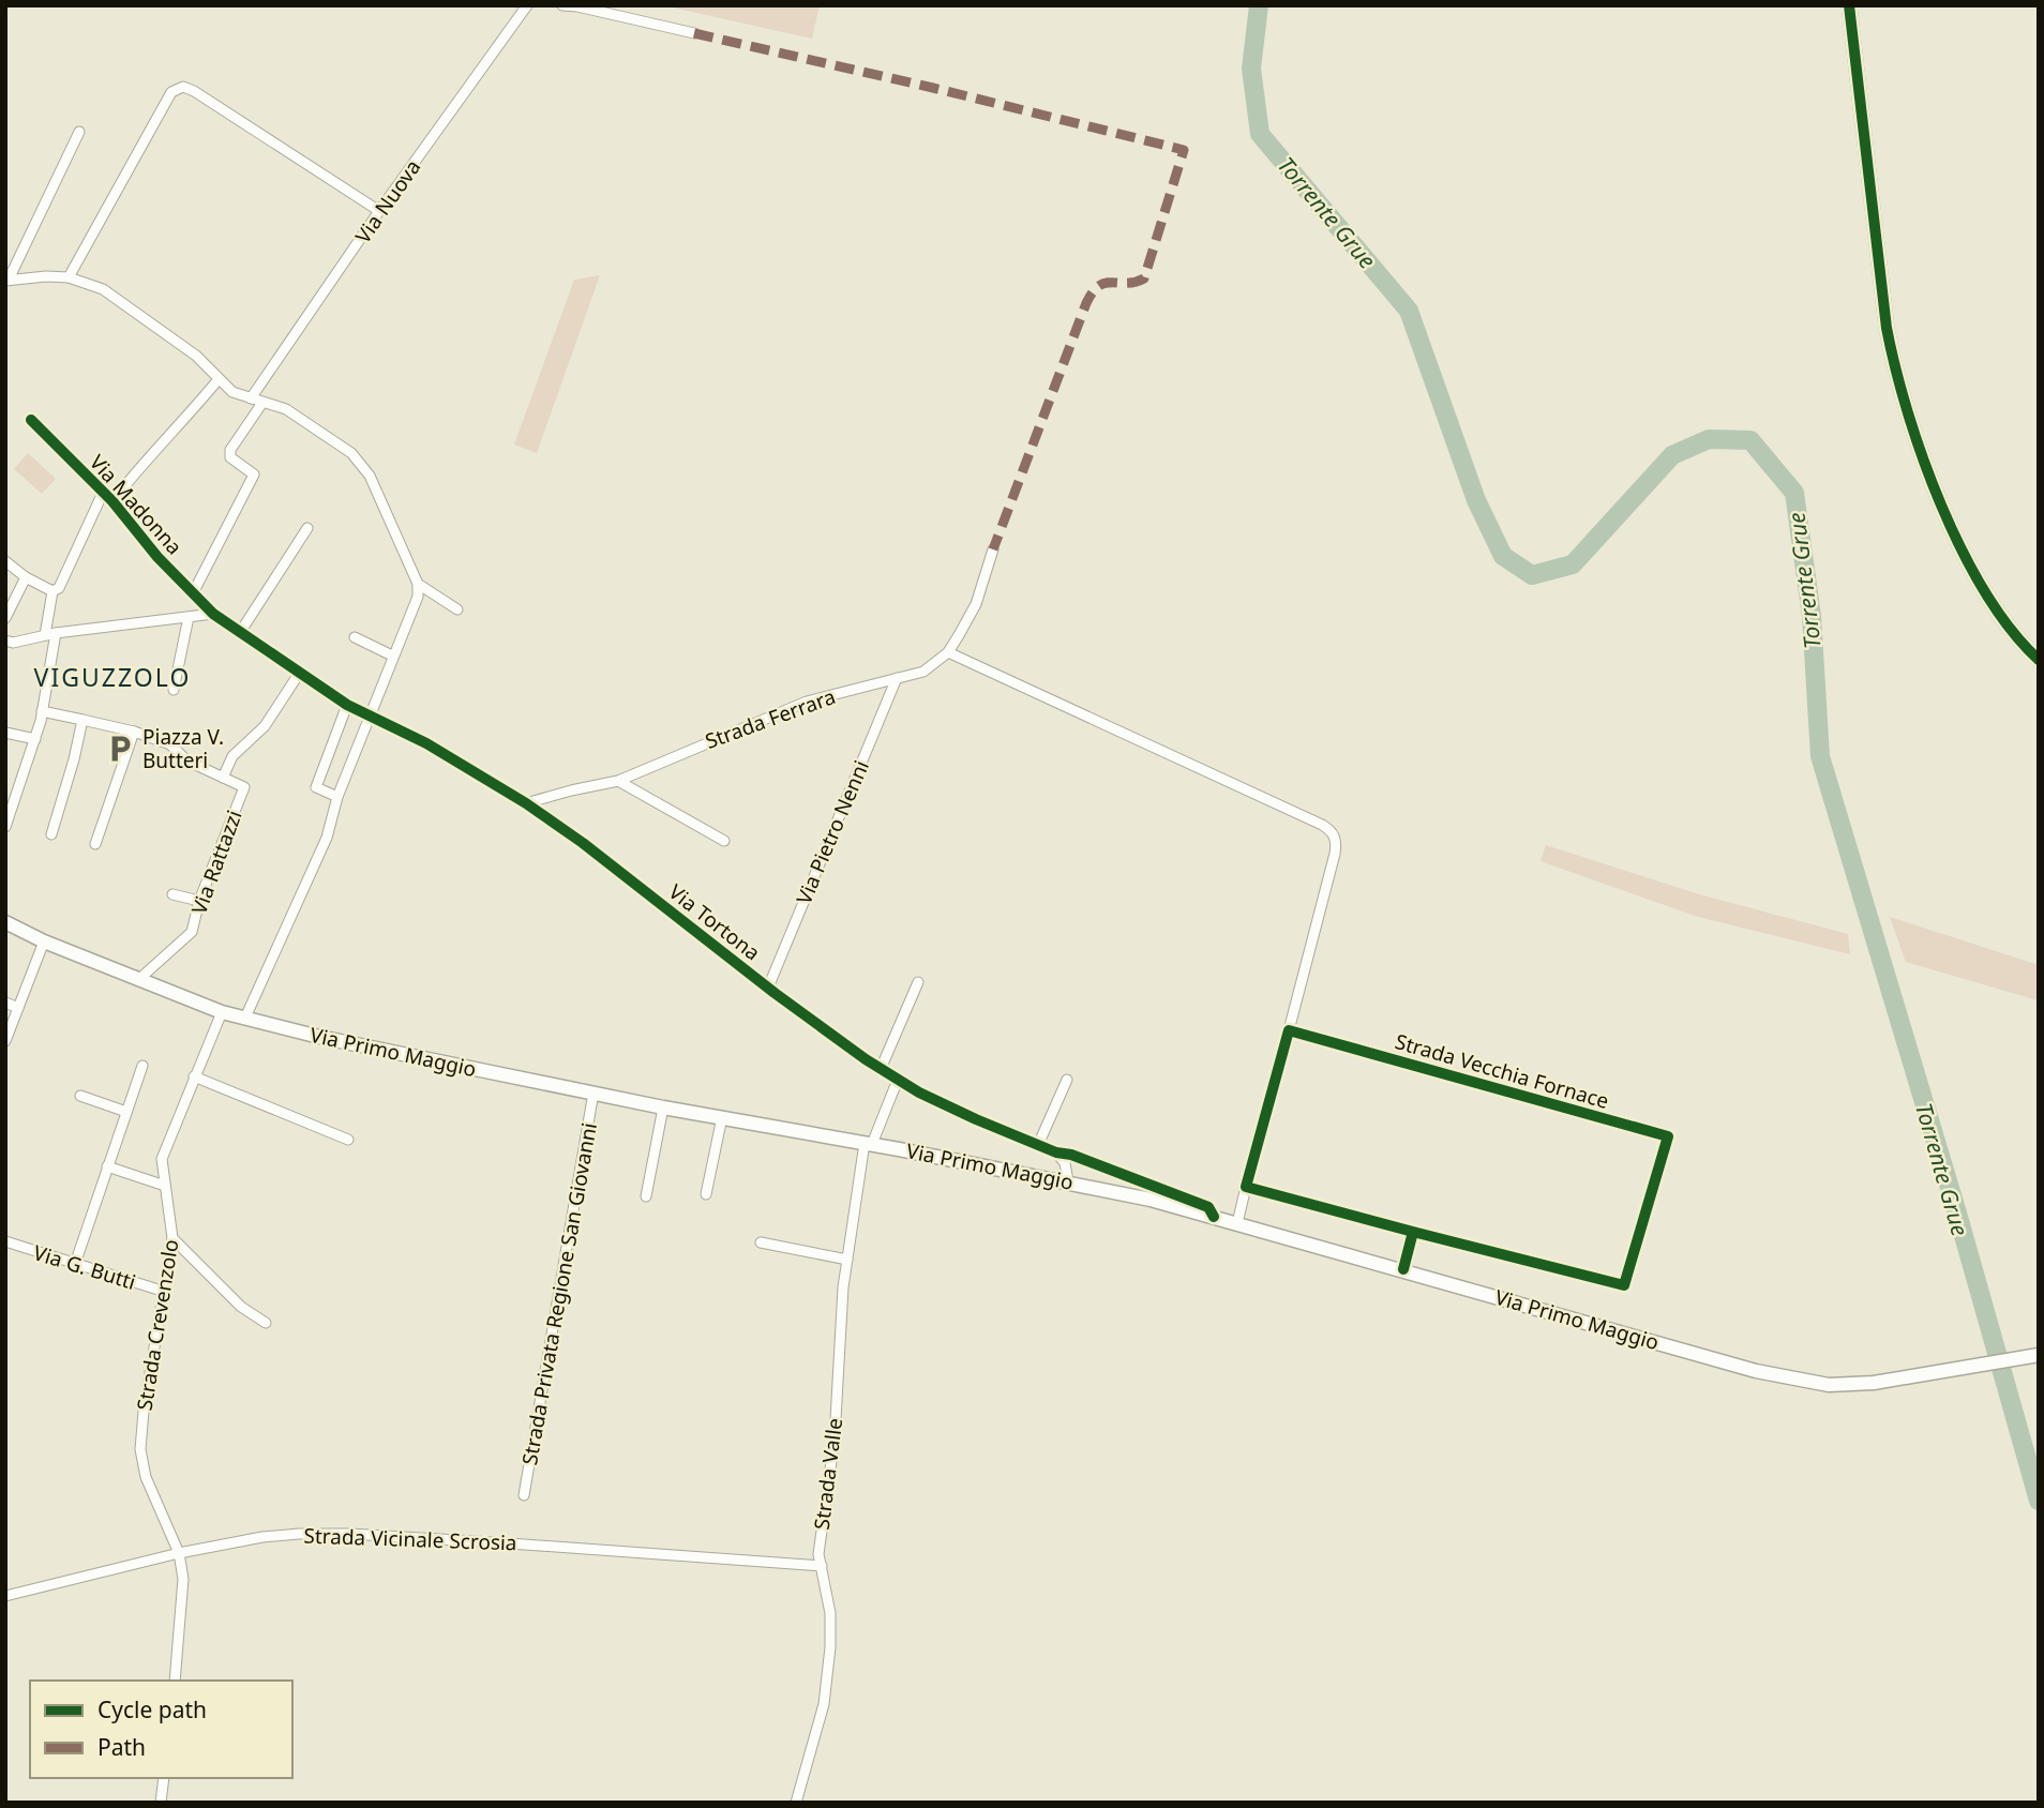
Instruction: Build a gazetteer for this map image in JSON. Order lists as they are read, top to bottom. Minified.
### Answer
{"streets":{"main road":["Via Primo Maggio"],"street":["Via Nuova","Via Madonna","Strada Ferrara","Via Pietro Nenni","Via Rattazzi","Via Tortona","Strada Vecchia Fornace","Via G. Butti","Strada Privata Regione San Giovanni","Strada Crevenzolo","Strada Valle","Strada Vicinale Scrosia"]},"crossings":[["Via Madonna","Via Tortona"],["Strada Ferrara","Via Pietro Nenni"],["Strada Ferrara","Via Tortona"],["Via Pietro Nenni","Via Tortona"],["Via Rattazzi","Via Tortona"],["Via Rattazzi","Via Primo Maggio"],["Via Tortona","Via Primo Maggio"],["Via Tortona","Strada Valle"],["Via Primo Maggio","Strada Privata Regione San Giovanni"],["Via Primo Maggio","Strada Crevenzolo"],["Via Primo Maggio","Strada Valle"],["Via G. Butti","Strada Crevenzolo"],["Strada Crevenzolo","Strada Vicinale Scrosia"],["Strada Valle","Strada Vicinale Scrosia"]],"districts":["VIGUZZOLO"],"water":["Torrente Grue"],"places":{"parking":["Piazza V. Butteri"]},"legend":["Cycle path","Path"]}
